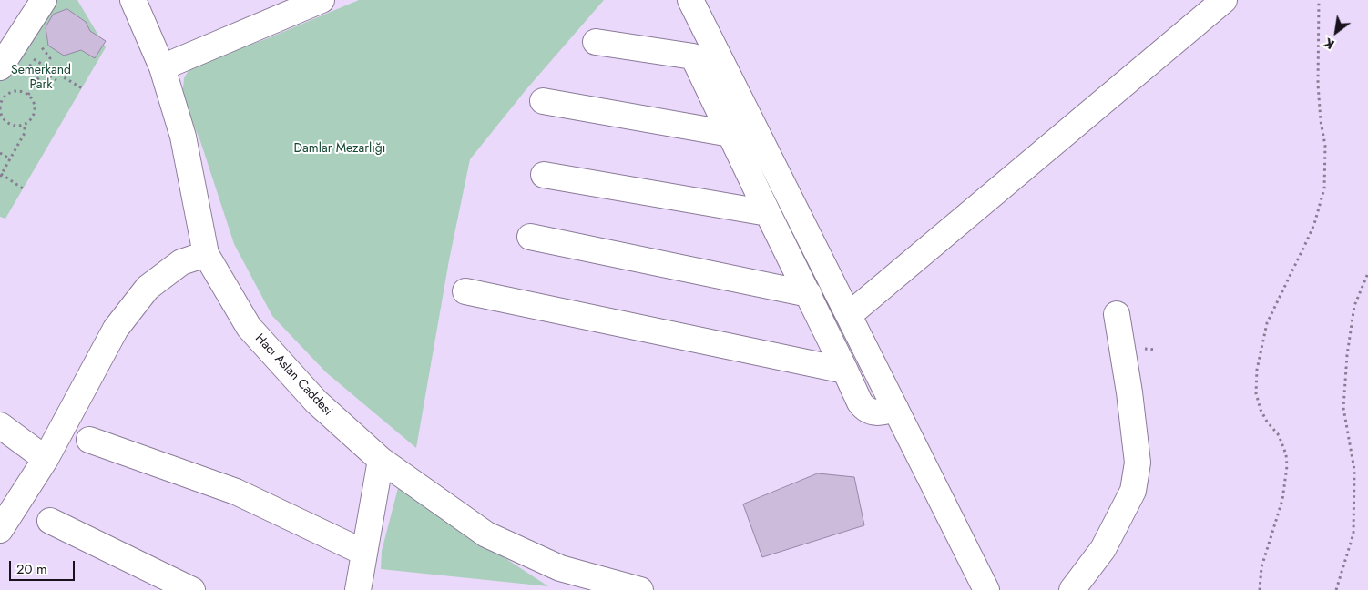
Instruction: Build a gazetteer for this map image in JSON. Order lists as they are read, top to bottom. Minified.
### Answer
{"streets":{"street":["Hacı Aslan Caddesi"]},"parks":["Semerkand Park","Damlar Mezarlığı"],"scale_bar":"20 m","north":"bottom left"}
